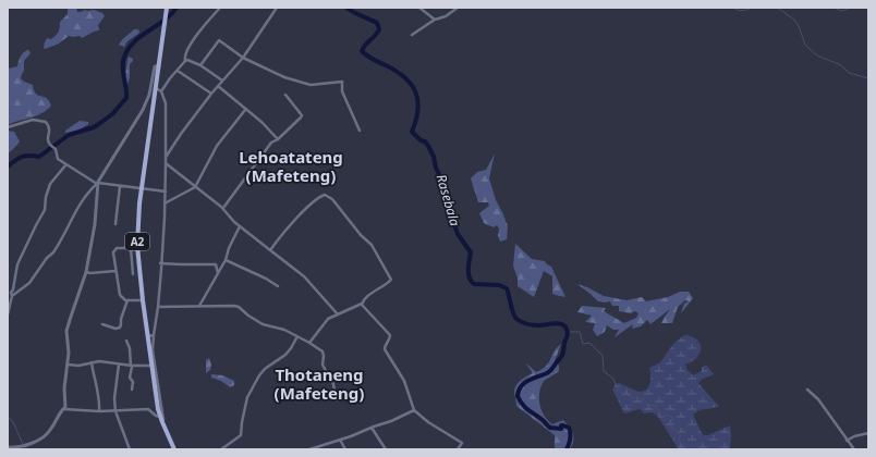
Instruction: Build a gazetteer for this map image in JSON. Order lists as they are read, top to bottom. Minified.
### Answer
{"streets":{"main road":["A2"]},"districts":["Lehoatateng (Mafeteng)","Thotaneng (Mafeteng)"],"water":["Rasebala"]}
